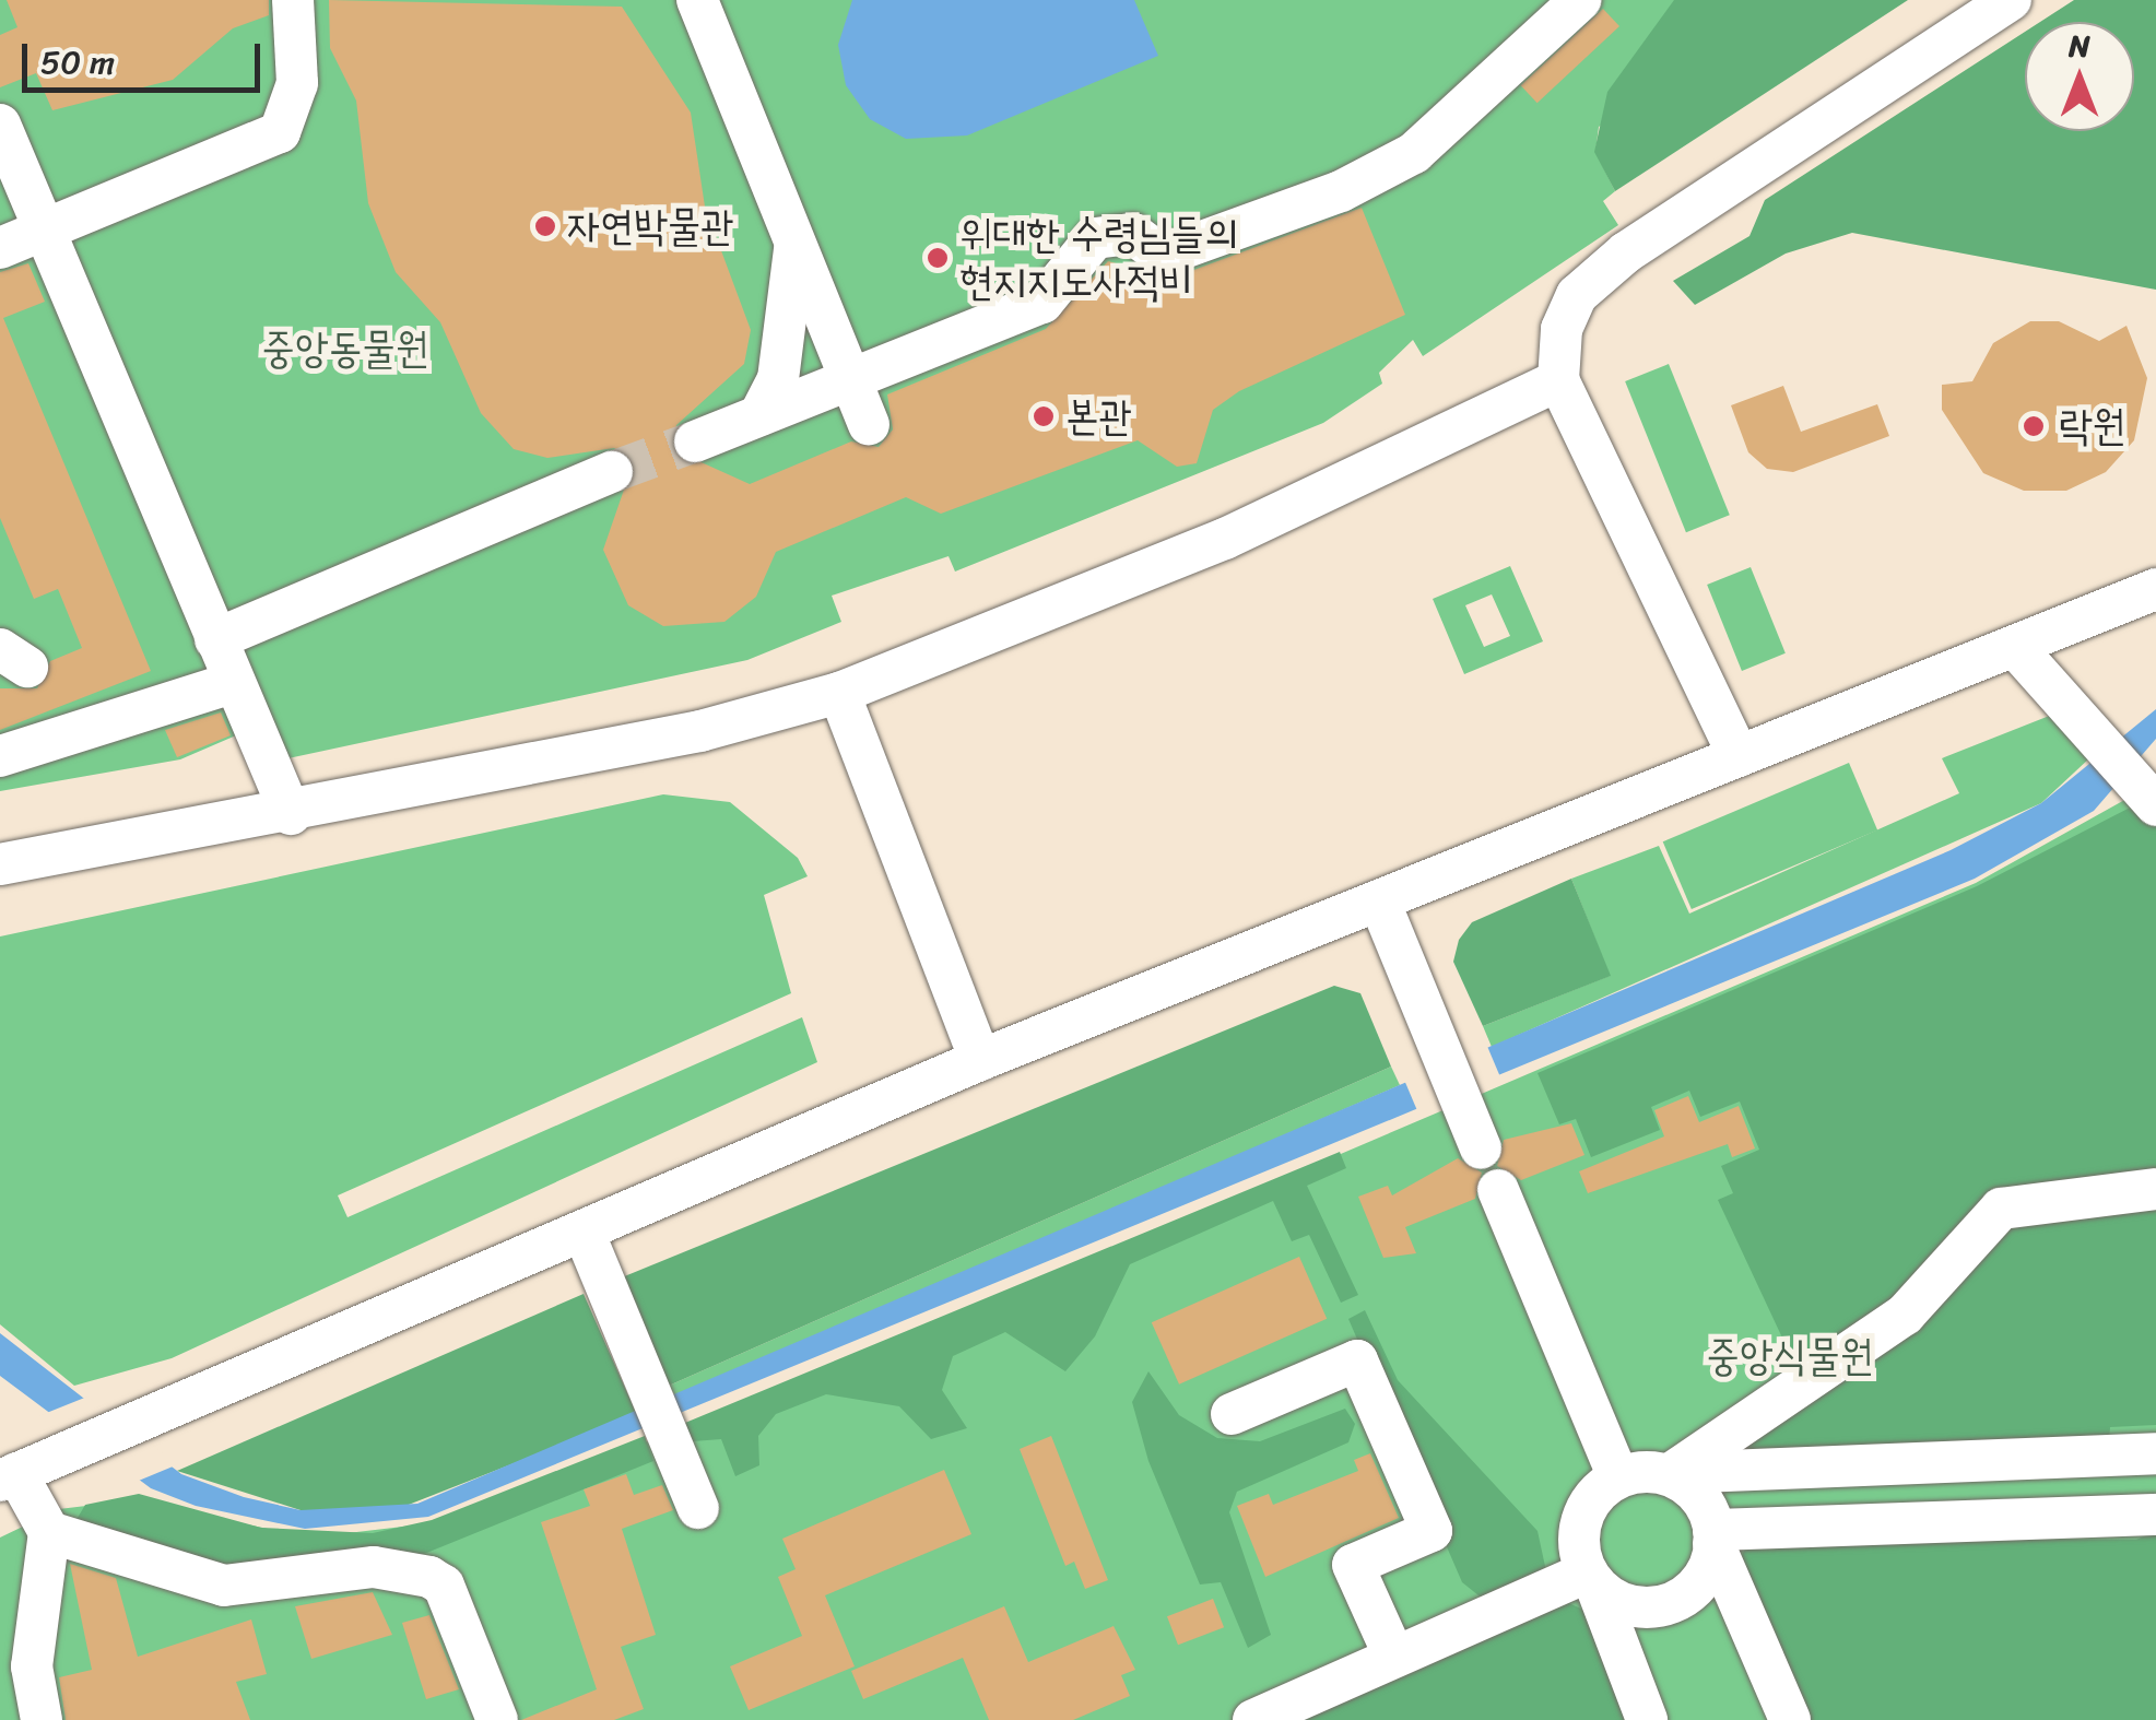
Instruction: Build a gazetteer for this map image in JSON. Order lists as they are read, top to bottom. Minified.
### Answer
{"parks":["중앙동물원","중앙식물원"],"places":["자연박물관","위대한 수령님들의 현지지도사적비","본관","락원"],"scale_bar":"50 m","north":"top"}
